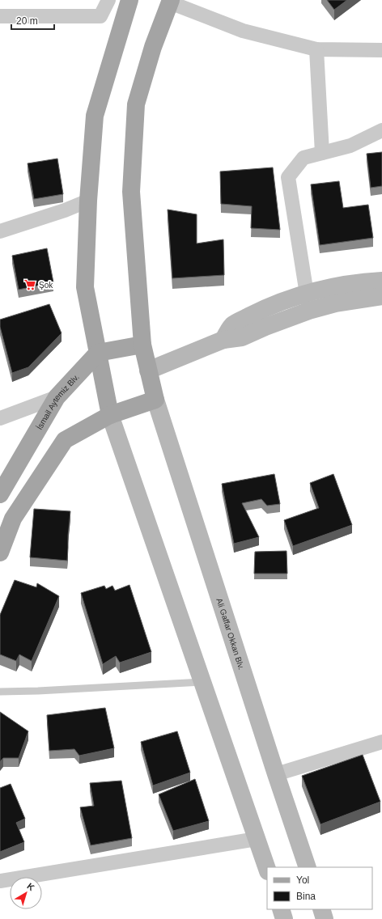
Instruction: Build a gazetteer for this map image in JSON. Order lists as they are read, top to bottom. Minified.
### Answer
{"streets":{"main road":["İsmail Aytemiz Blv.","Ali Gaffar Okkan Blv."]},"places":{"supermarket":["Şok"]},"legend":["Yol","Bina"],"scale_bar":"20 m","north":"top right"}
